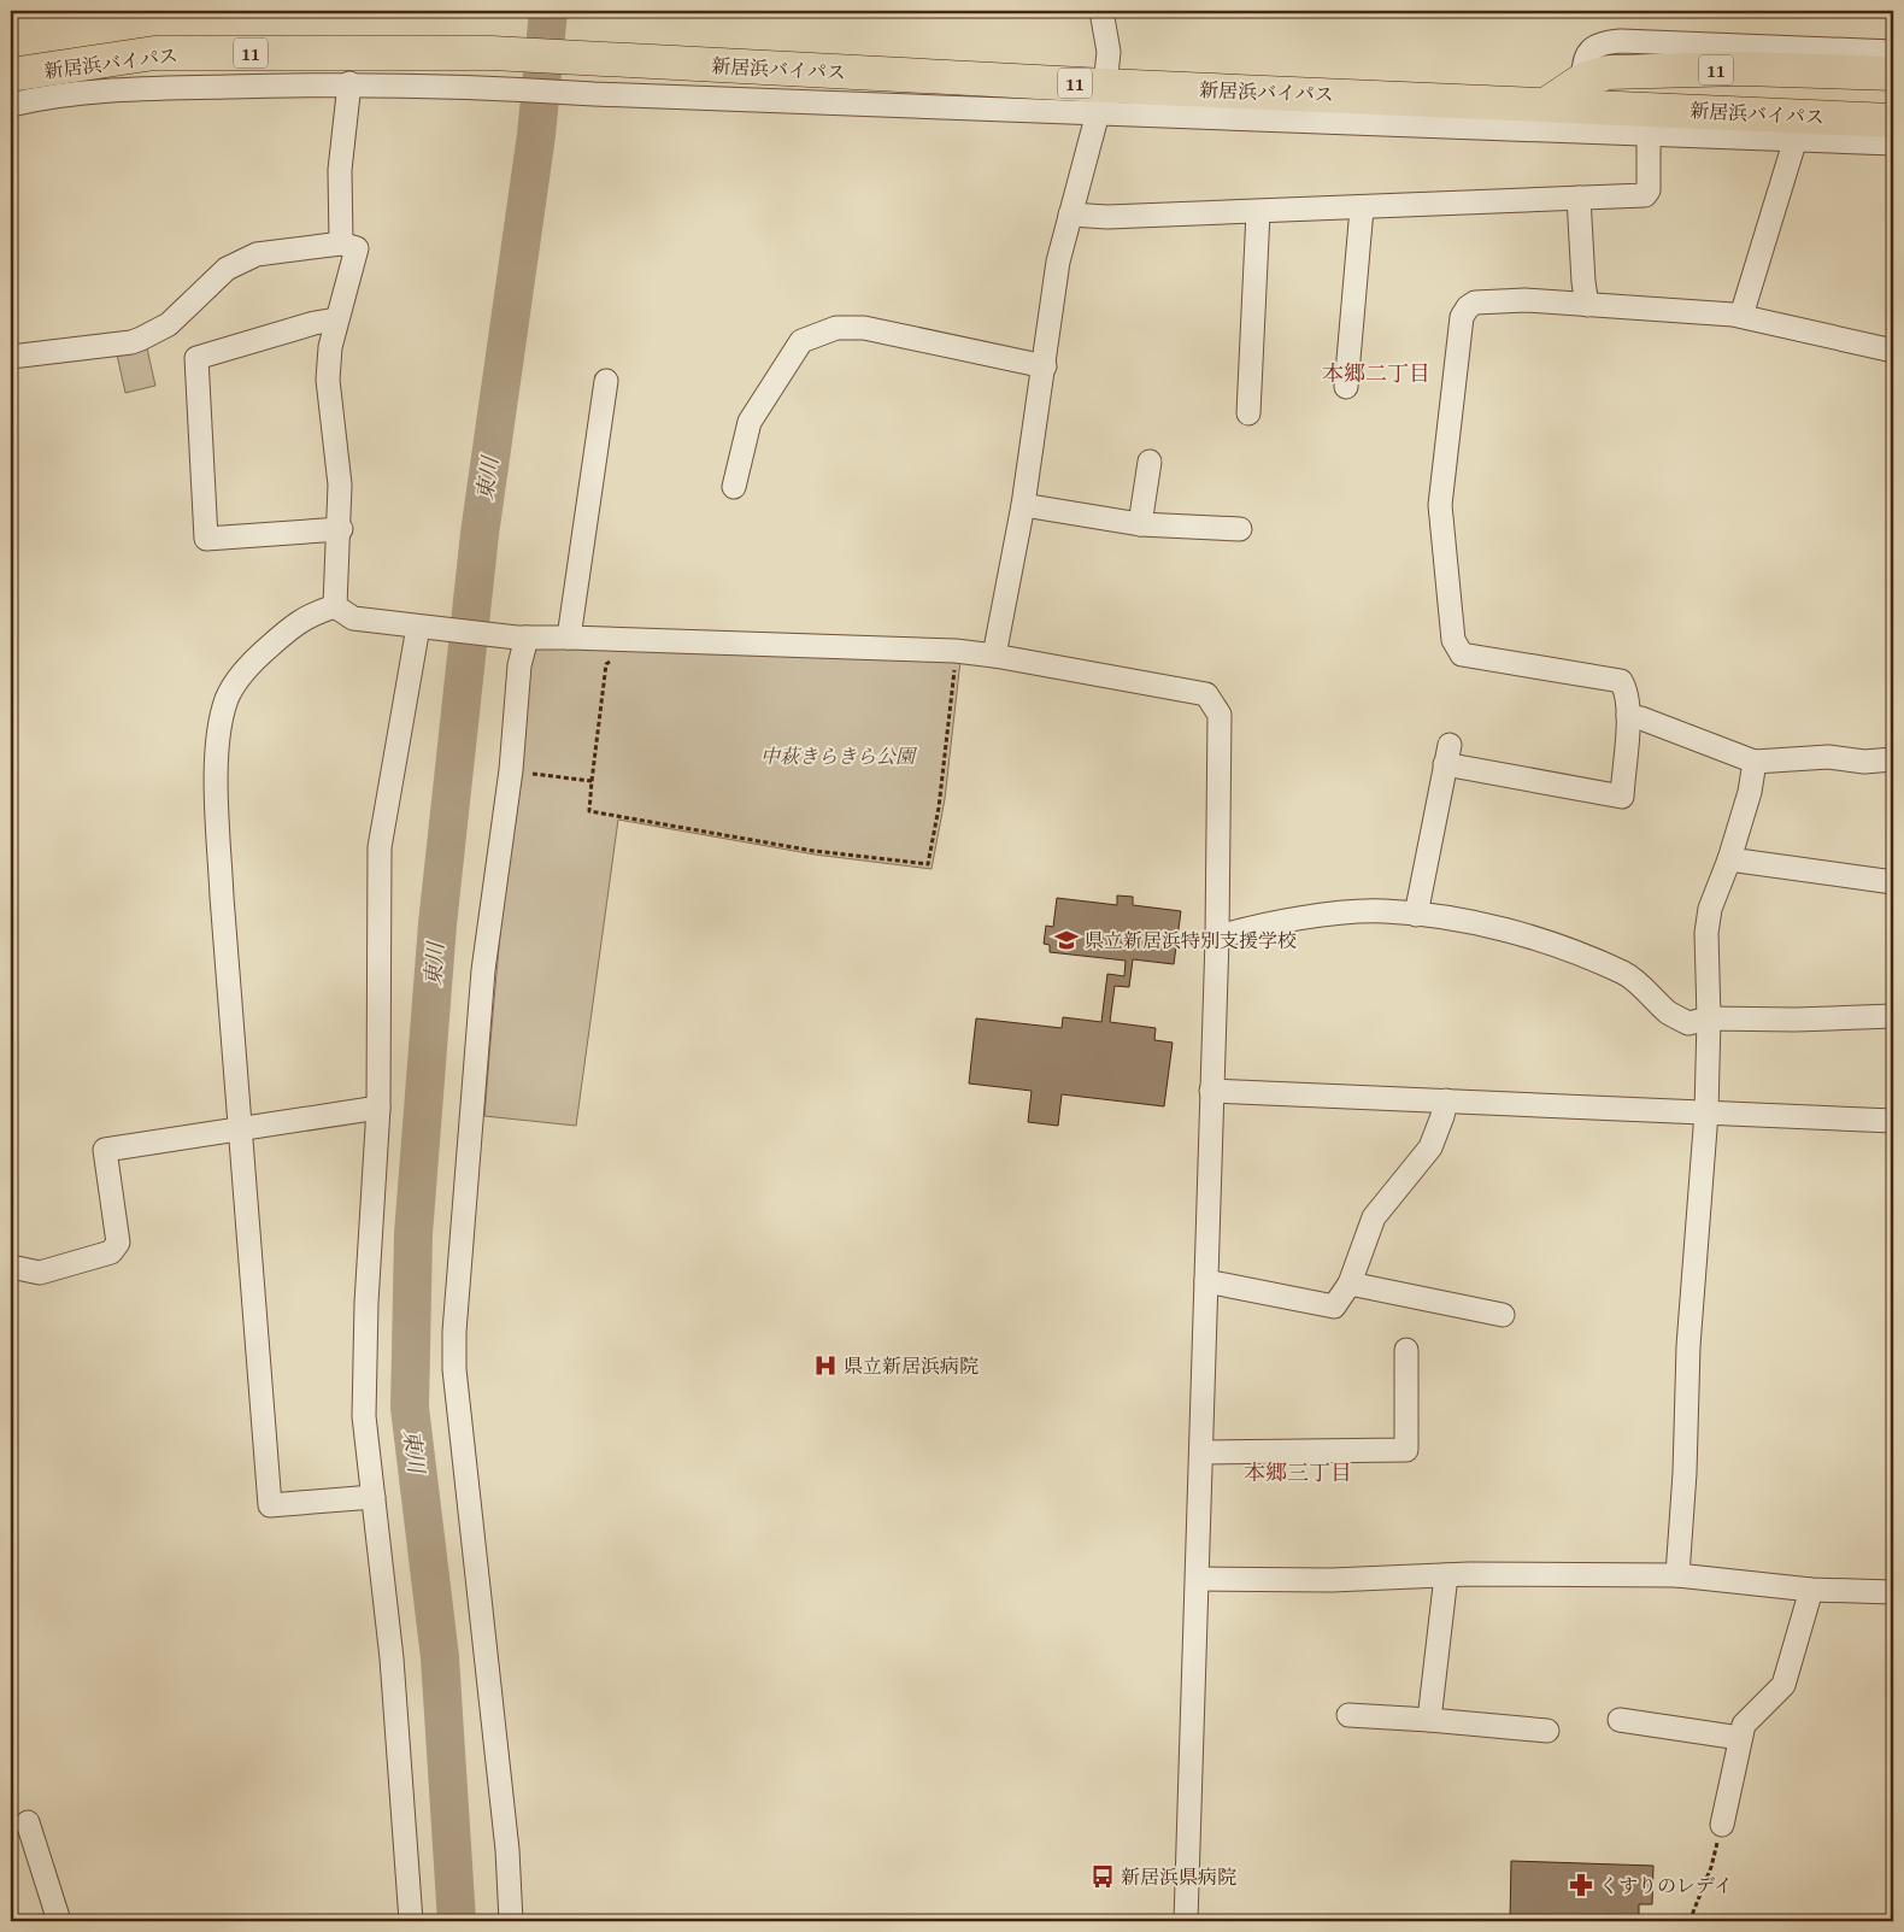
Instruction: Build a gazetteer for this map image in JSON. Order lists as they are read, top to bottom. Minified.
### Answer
{"streets":{"highway":["11","新居浜バイパス"]},"districts":["本郷二丁目","本郷三丁目"],"water":["東川"],"parks":["中萩きらきら公園"],"places":{"school or university":["県立新居浜特別支援学校"],"hospital":["県立新居浜病院"],"bus stop":["新居浜県病院"],"pharmacy":["くすりのレデイ"]}}
